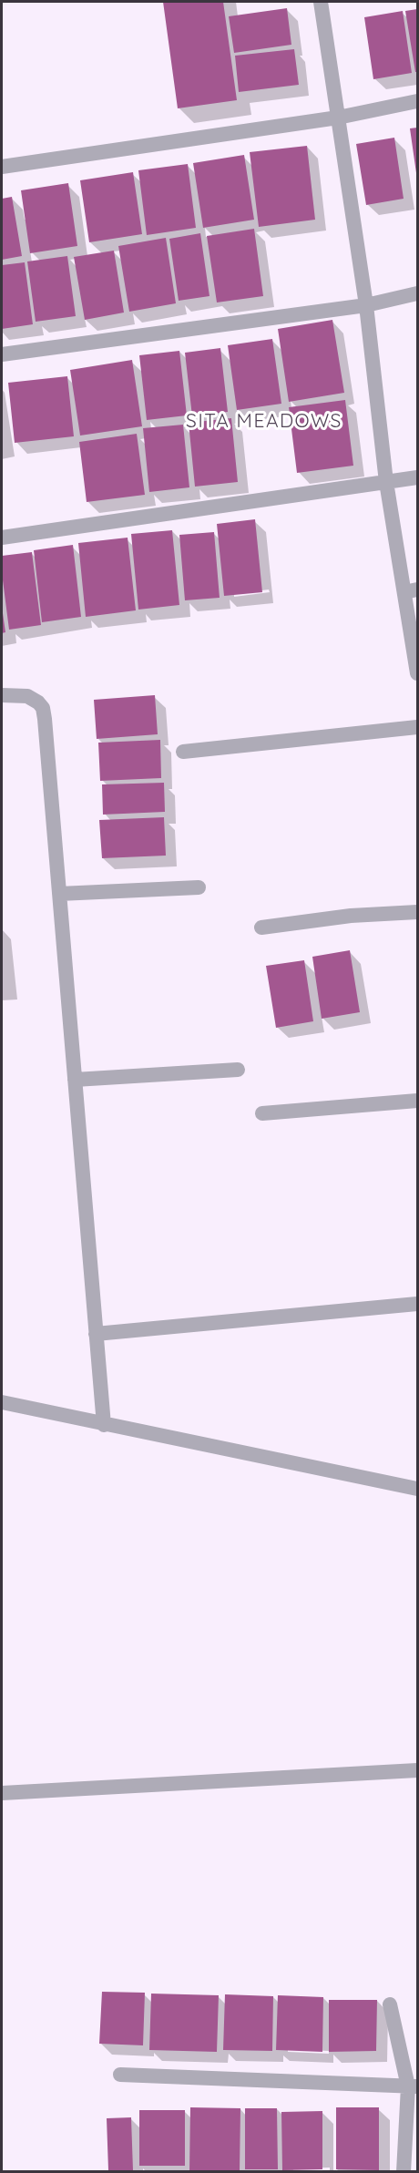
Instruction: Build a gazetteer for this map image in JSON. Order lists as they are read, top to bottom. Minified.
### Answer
{"districts":["SITA MEADOWS"]}
